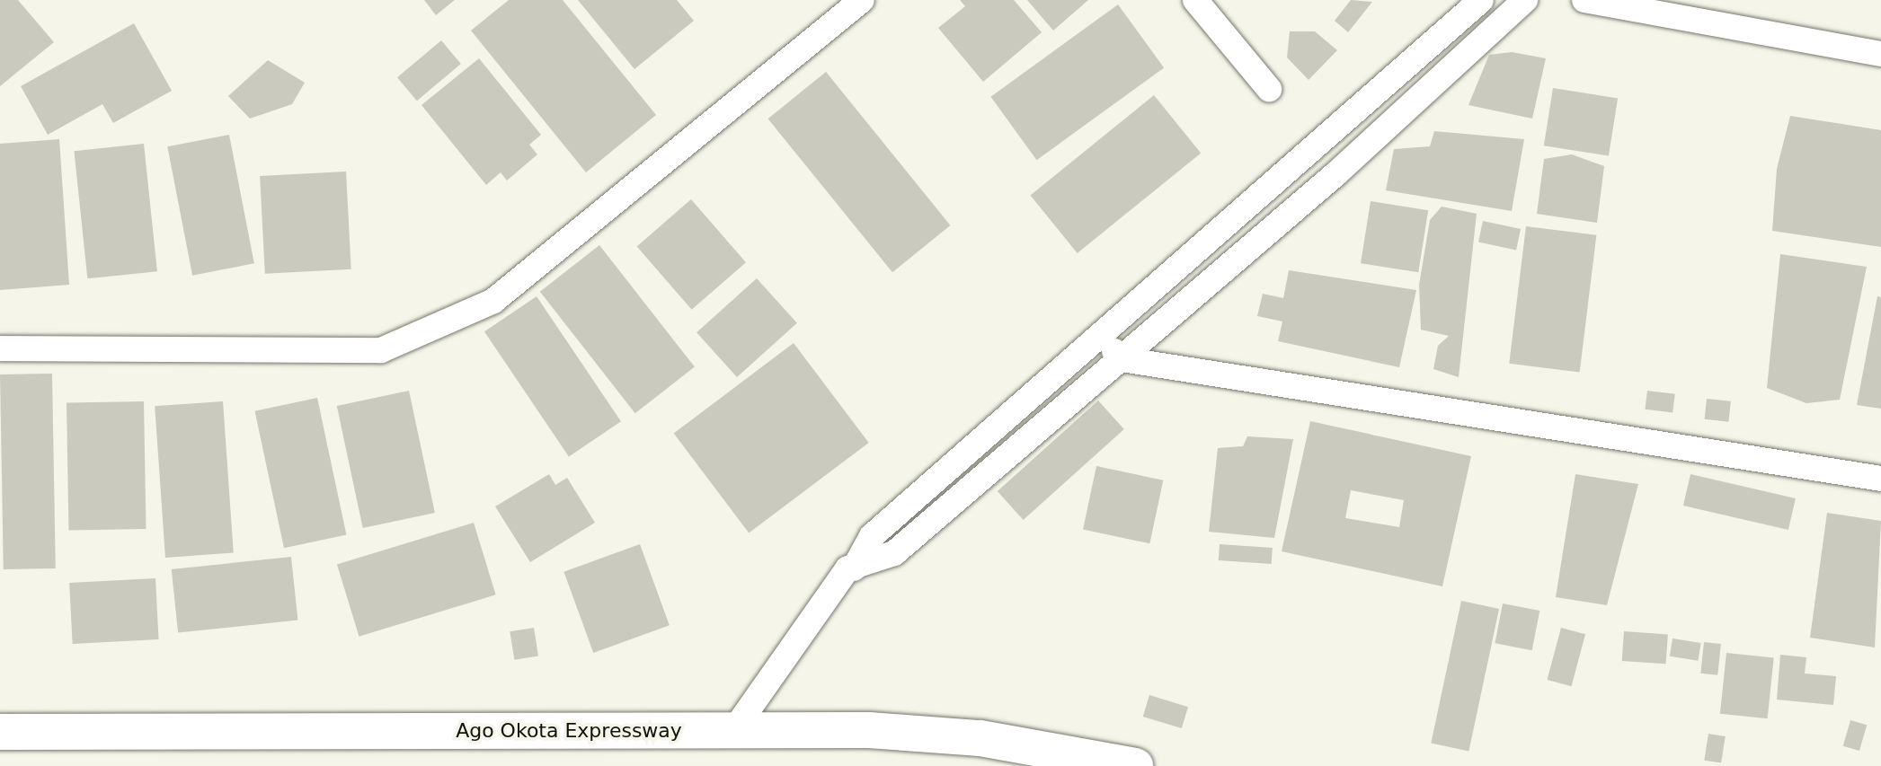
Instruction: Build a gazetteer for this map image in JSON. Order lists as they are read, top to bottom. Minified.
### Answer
{"streets":{"main road":["Ago Okota Expressway"]}}
